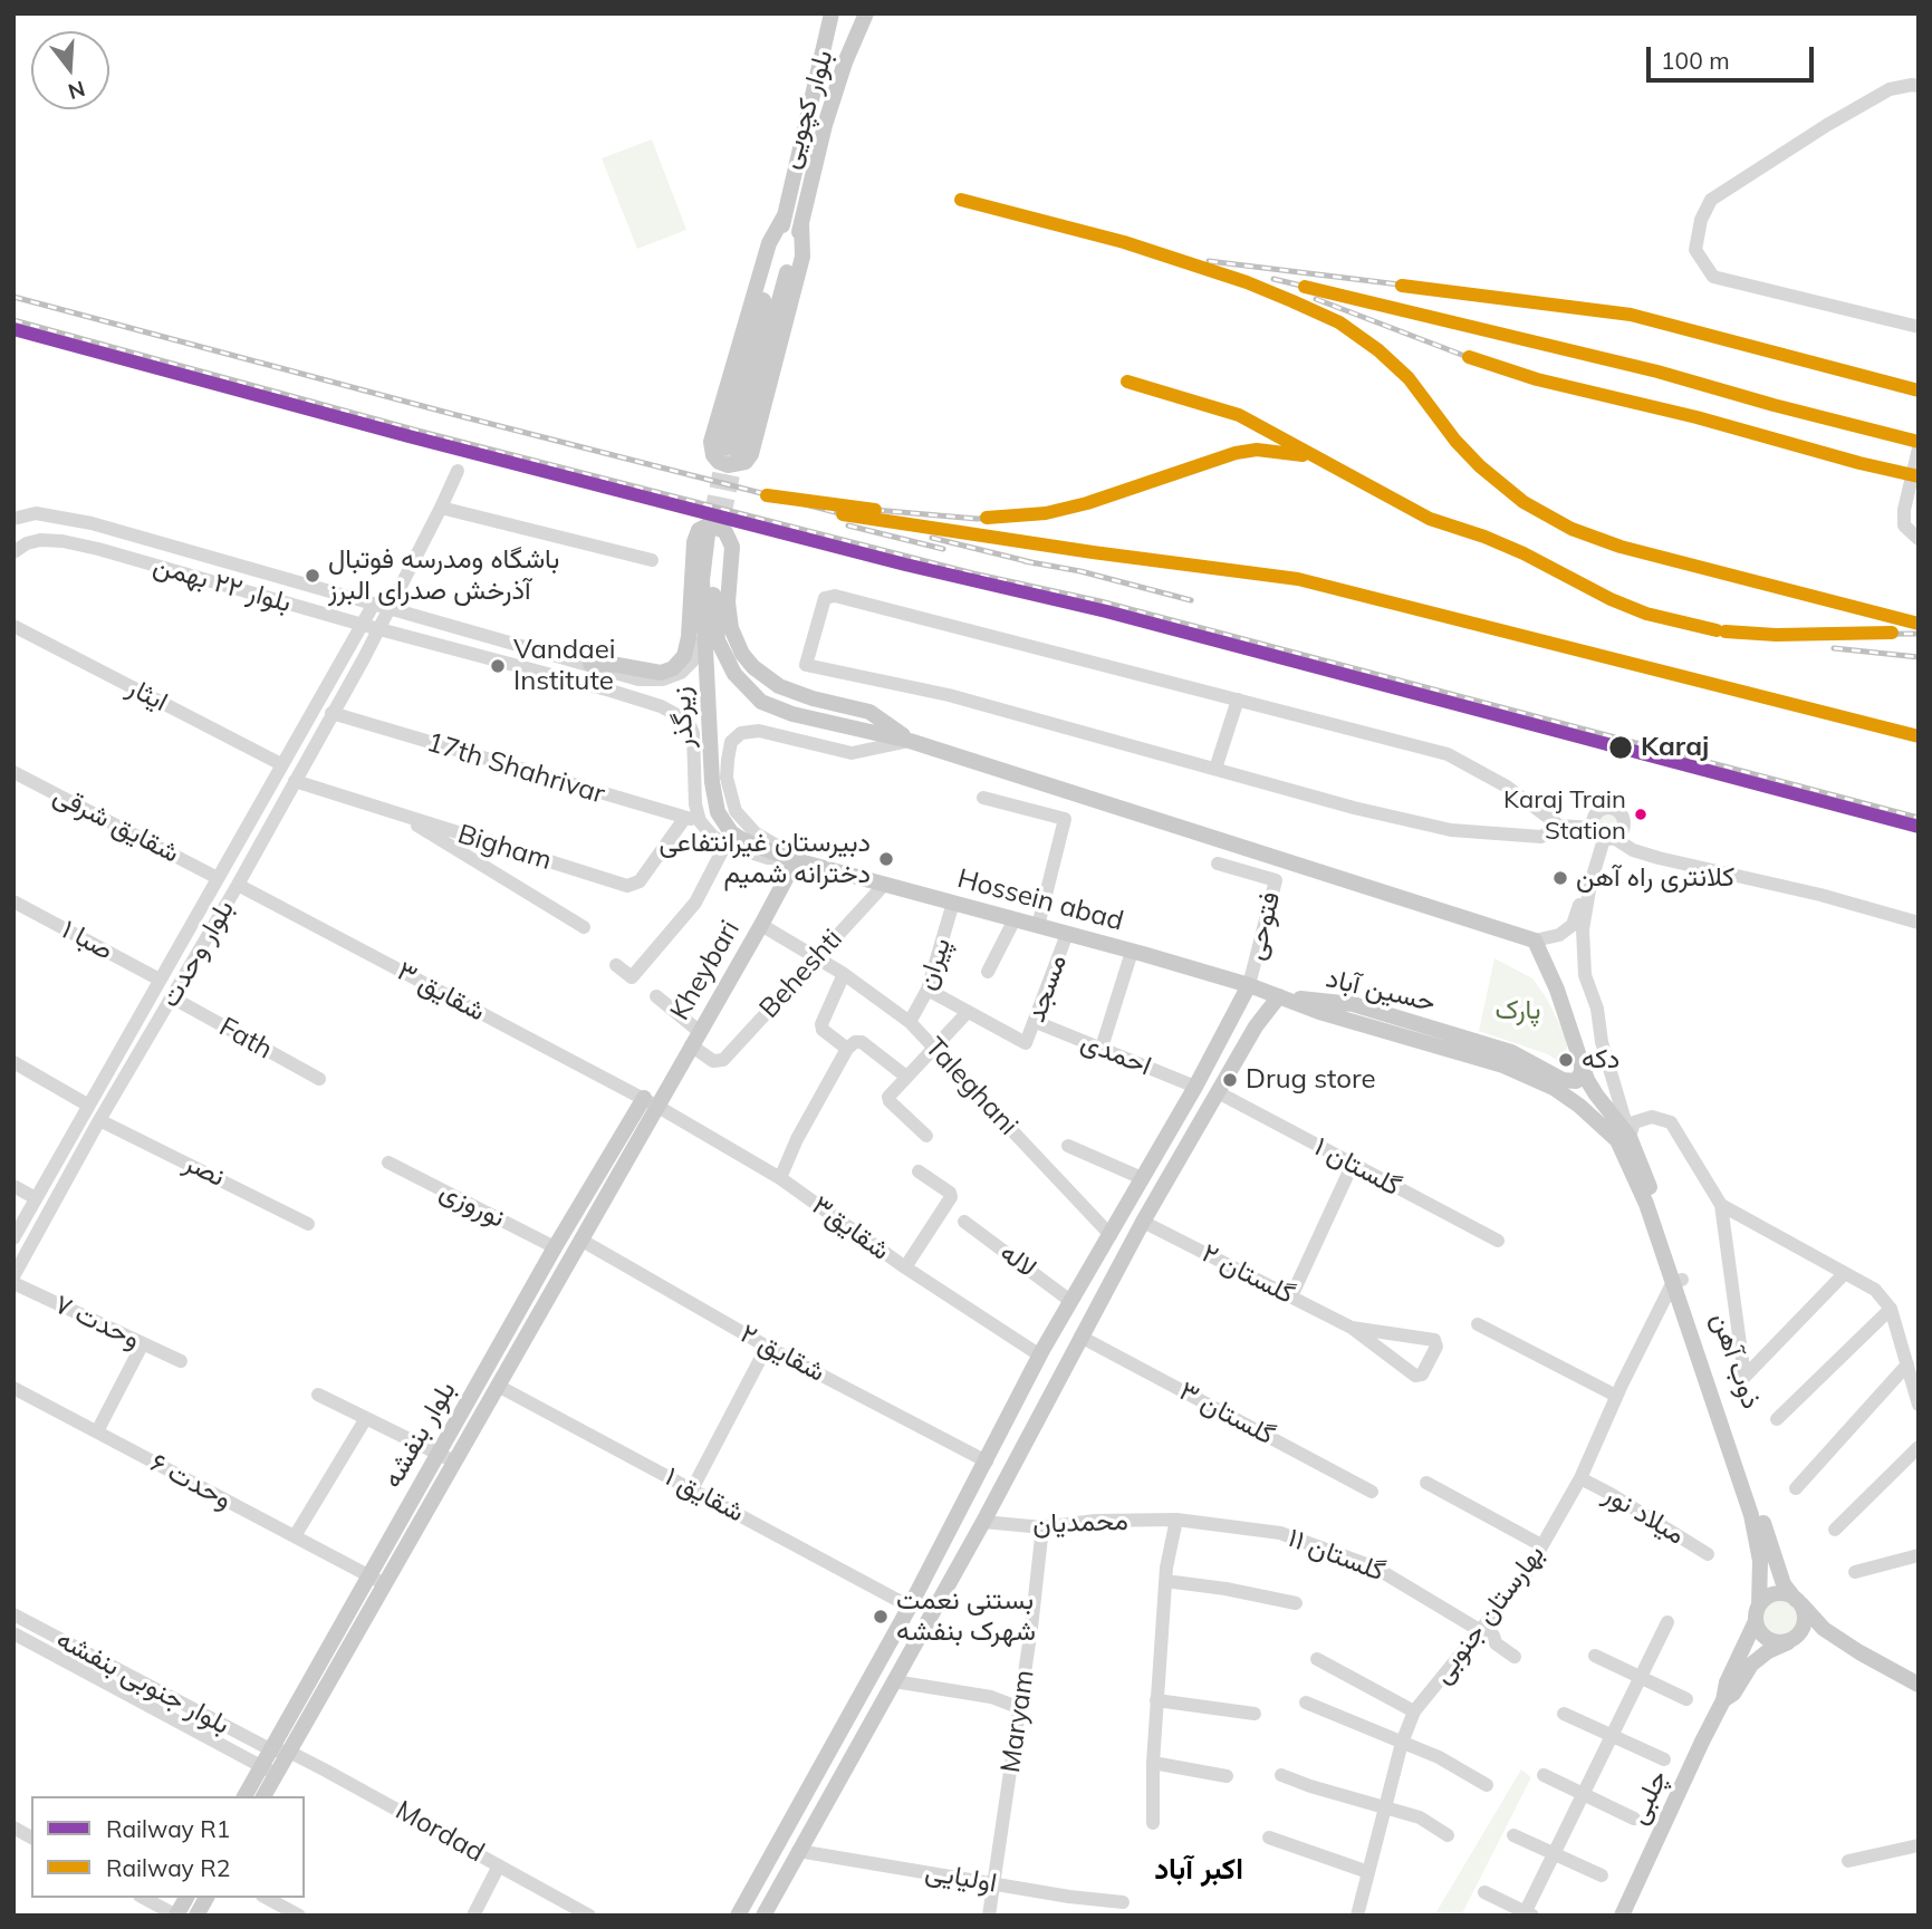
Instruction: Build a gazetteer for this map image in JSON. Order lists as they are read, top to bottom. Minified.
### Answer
{"streets":{"main road":["بلوار کچویی","زیرگذر","Hossein abad","Kheybari","حسین آباد","ذوب آهن","بلوار بنفشه","چلبی"],"street":["بلوار ۲۲ بهمن","ایثار","17th Shahrivar","شقایق شرقی","Bigham","فتوحی","صبا ۱","بلوار وحدت","پیران","Beheshti","مسجد","شقایق ۳","Fath","احمدی","Taleghani","گلستان ۱","نصر","نوروزی","شقایق۳","لاله","گلستان ۲","وحدت ۷","شقایق ۲","گلستان ۳","وحدت ۶","شقایق ۱","میلاد نور","محمدیان","گلستان ۱۱","بهارستان جنوبی","بلوار جنوبی بنفشه","Maryam","Mordad","اولیایی"]},"crossings":[["بلوار ۲۲ بهمن","زیرگذر"],["بلوار ۲۲ بهمن","17th Shahrivar"],["بلوار ۲۲ بهمن","بلوار وحدت"],["ایثار","بلوار وحدت"],["زیرگذر","Hossein abad"],["زیرگذر","Kheybari"],["17th Shahrivar","Bigham"],["17th Shahrivar","بلوار وحدت"],["شقایق شرقی","بلوار وحدت"],["Bigham","بلوار وحدت"],["Hossein abad","فتوحی"],["Hossein abad","پیران"],["Hossein abad","Kheybari"],["Hossein abad","Beheshti"],["Hossein abad","مسجد"],["Hossein abad","حسین آباد"],["صبا ۱","بلوار وحدت"],["بلوار وحدت","شقایق ۳"],["بلوار وحدت","Fath"],["بلوار وحدت","نصر"],["پیران","Taleghani"],["Kheybari","Beheshti"],["Kheybari","شقایق ۳"],["Kheybari","Taleghani"],["Kheybari","شقایق۳"],["Kheybari","بلوار بنفشه"],["Beheshti","Taleghani"],["مسجد","احمدی"],["حسین آباد","ذوب آهن"],["شقایق ۳","شقایق۳"],["شقایق ۳","بلوار بنفشه"],["نوروزی","بلوار بنفشه"],["شقایق۳","بلوار بنفشه"],["شقایق ۲","بلوار بنفشه"],["ذوب آهن","بهارستان جنوبی"],["بلوار بنفشه","وحدت ۶"],["بلوار بنفشه","شقایق ۱"],["بلوار بنفشه","بلوار جنوبی بنفشه"],["بلوار بنفشه","Mordad"],["میلاد نور","بهارستان جنوبی"],["محمدیان","گلستان ۱۱"],["محمدیان","Maryam"],["گلستان ۱۱","بهارستان جنوبی"],["Maryam","اولیایی"]],"districts":["اکبر آباد"],"parks":["پارک"],"places":["باشگاه ومدرسه فوتبال آذرخش صدرای البرز","Vandaei Institute","Karaj","Karaj Train Station","دبیرستان غیرانتفاعی دخترانه شمیم","کلانتری راه آهن","دکه","Drug store","بستنی نعمت شهرک بنفشه"],"lines":["rail line R2","rail line R1"],"legend":["Railway R1","Railway R2"],"scale_bar":"100 m","north":"bottom"}
